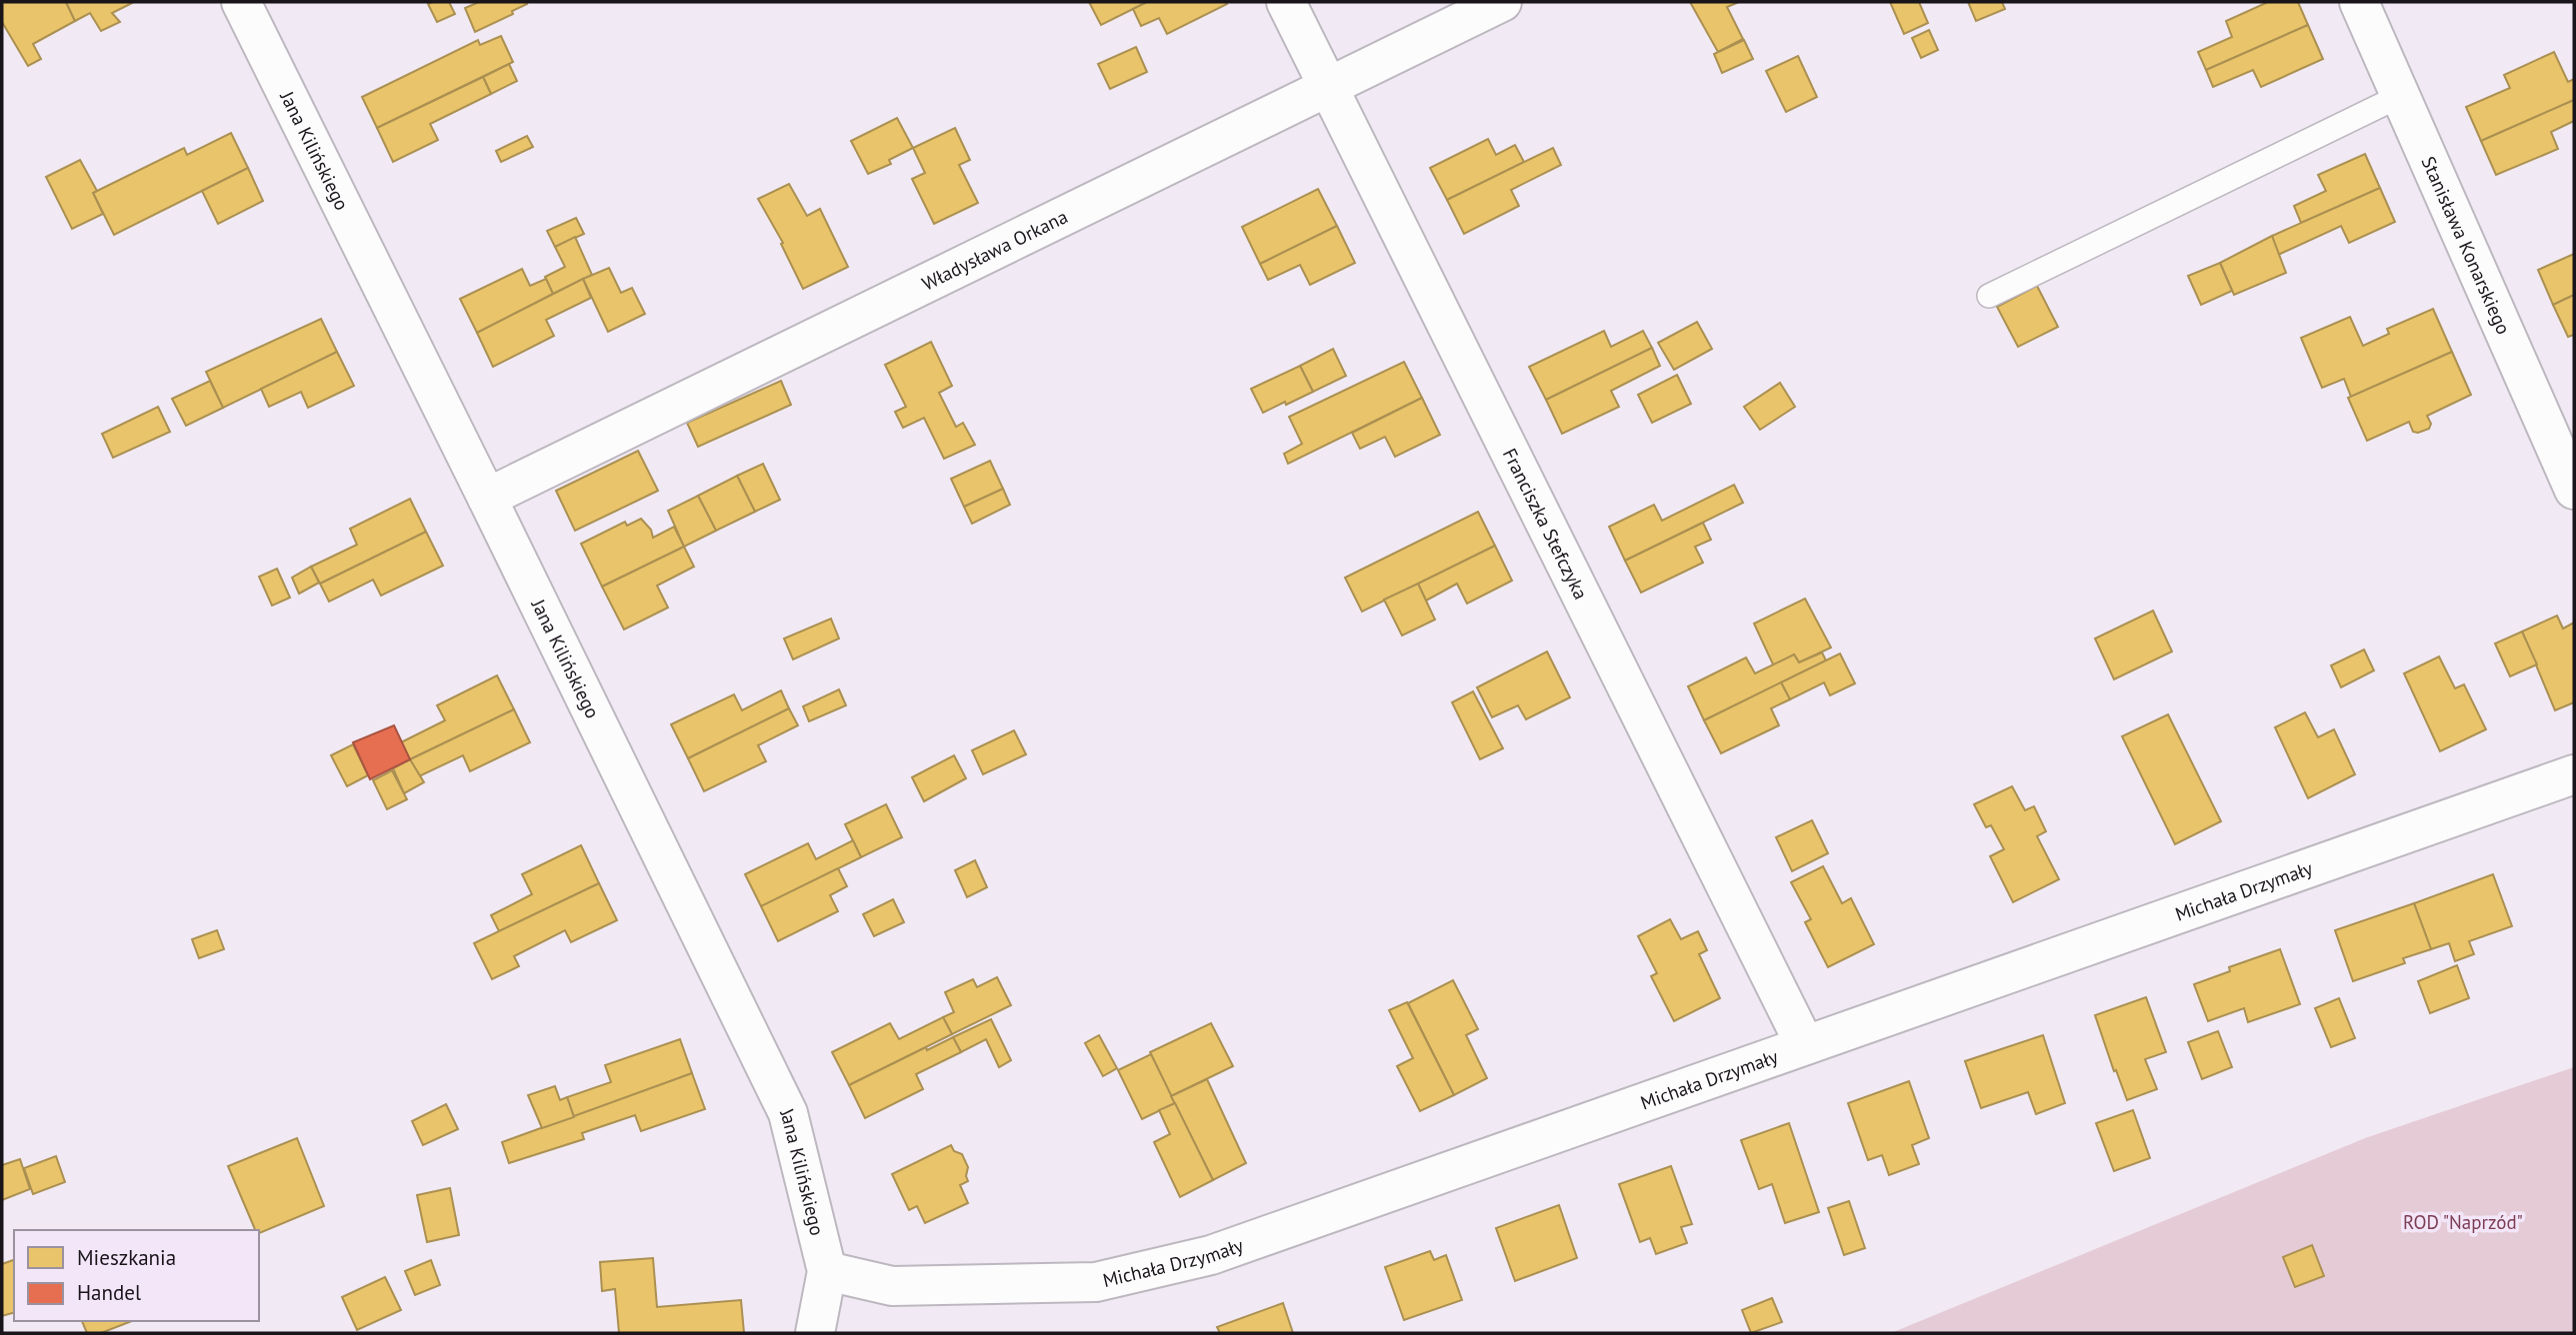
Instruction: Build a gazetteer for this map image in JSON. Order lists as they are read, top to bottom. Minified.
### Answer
{"streets":{"street":["Jana Kilińskiego","Stanisława Konarskiego","Władysława Orkana","Franciszka Stefczyka","Michała Drzymały"]},"crossings":[["Jana Kilińskiego","Władysława Orkana"],["Jana Kilińskiego","Michała Drzymały"],["Władysława Orkana","Franciszka Stefczyka"],["Franciszka Stefczyka","Michała Drzymały"]],"parks":["ROD \"Naprzód\""],"legend":["Mieszkania","Handel"]}
